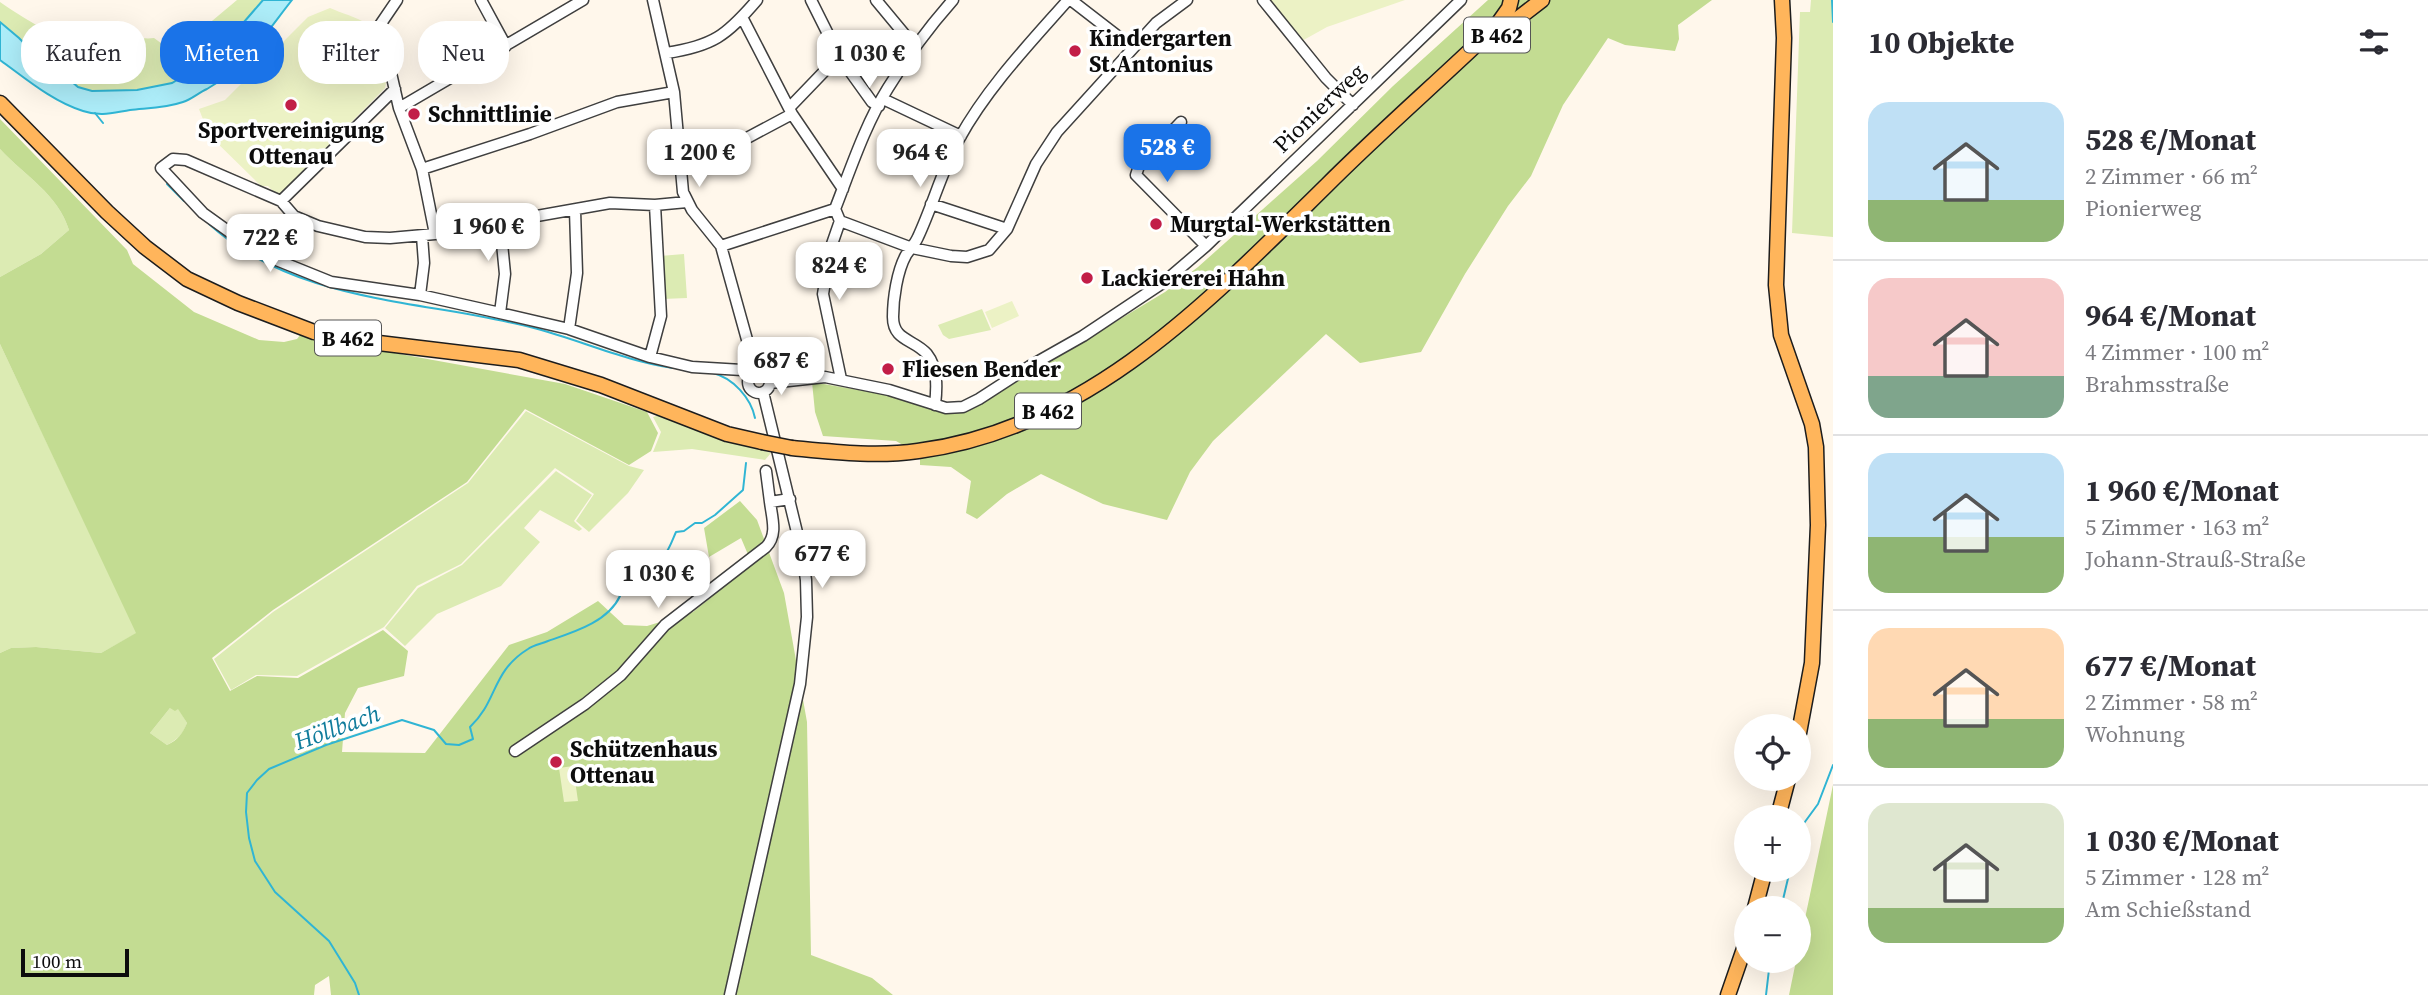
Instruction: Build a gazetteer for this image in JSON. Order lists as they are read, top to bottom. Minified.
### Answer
{"streets":{"main road":["B 462"],"street":["Pionierweg"]},"water":["Höllbach"],"places":["Kindergarten St.Antonius","Sportvereinigung Ottenau","Schnittlinie","Murgtal-Werkstätten","Lackiererei Hahn","Fliesen Bender","Schützenhaus Ottenau"],"scale_bar":"100 m","page":{"heading":"10 Objekte","chip":["Kaufen","Mieten","Filter","Neu"],"price":["1 030 €","528 €","1 200 €","964 €","1 960 €","722 €","824 €","687 €","677 €","1 030 €"],"list":[{"name":"528 €/Monat","note":"2 Zimmer · 66 m² · Pionierweg"},{"name":"964 €/Monat","note":"4 Zimmer · 100 m² · Brahmsstraße"},{"name":"1 960 €/Monat","note":"5 Zimmer · 163 m² · Johann-Strauß-Straße"},{"name":"677 €/Monat","note":"2 Zimmer · 58 m² · Wohnung"},{"name":"1 030 €/Monat","note":"5 Zimmer · 128 m² · Am Schießstand"}],"map_buttons":["+","−"],"scale":"100 m"}}
